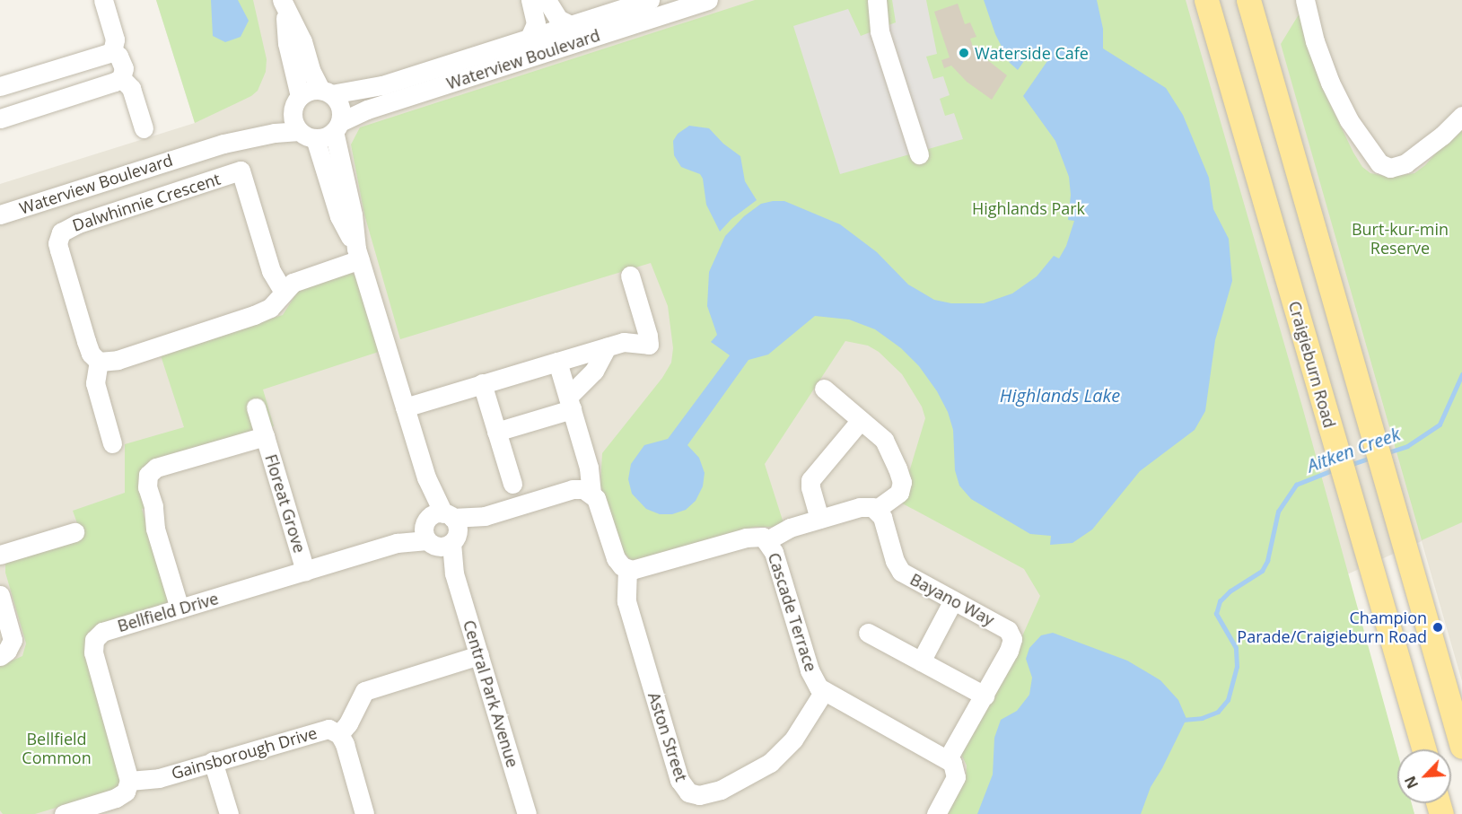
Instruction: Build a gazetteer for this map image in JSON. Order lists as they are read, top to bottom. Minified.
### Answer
{"streets":{"main road":["Craigieburn Road"],"street":["Waterview Boulevard","Dalwhinnie Crescent","Floreat Grove","Bayano Way","Bellfield Drive","Cascade Terrace","Central Park Avenue","Aston Street","Gainsborough Drive"]},"crossings":[["Waterview Boulevard","Central Park Avenue"],["Floreat Grove","Bellfield Drive"],["Bayano Way","Cascade Terrace"],["Bellfield Drive","Central Park Avenue"],["Bellfield Drive","Gainsborough Drive"],["Cascade Terrace","Aston Street"]],"water":["Highlands Lake","Aitken Creek"],"parks":["Highlands Park","Burt-kur-min Reserve","Bellfield Common"],"places":["Waterside Cafe","Champion Parade/Craigieburn Road"],"north":"bottom left"}
